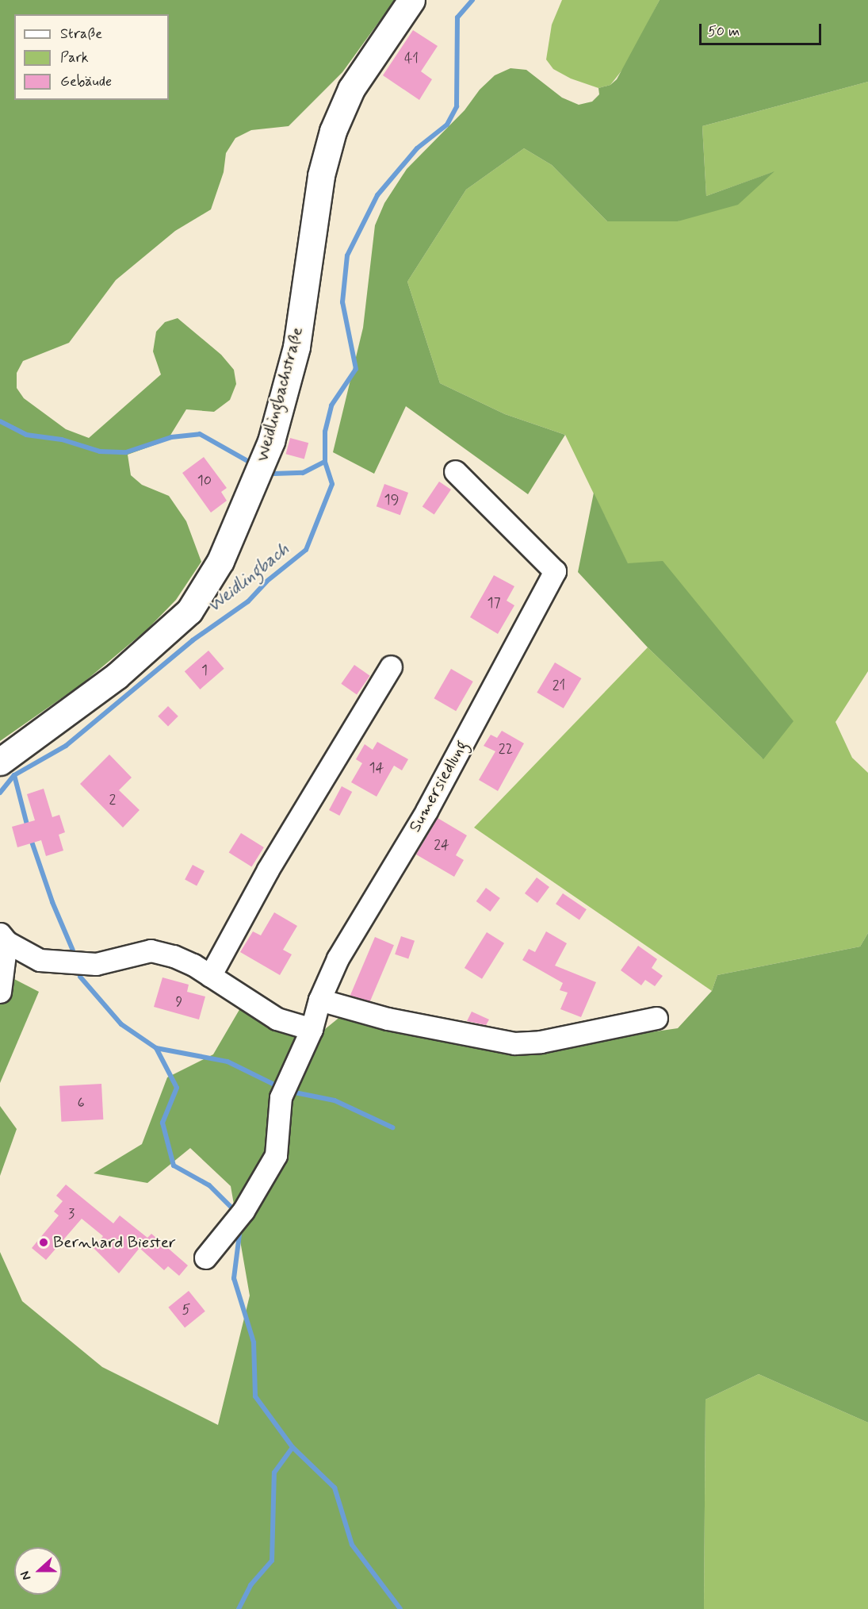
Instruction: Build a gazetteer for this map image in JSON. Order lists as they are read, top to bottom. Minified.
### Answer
{"streets":{"main road":["Weidlingbachstraße"],"street":["Sumersiedlung"]},"water":["Weidlingbach"],"places":["Bernhard Biester"],"house_numbers":["41","10","19","17","1","21","22","14","2","24","9","6","3","5"],"legend":["Straße","Park","Gebäude"],"scale_bar":"50 m","north":"left"}
